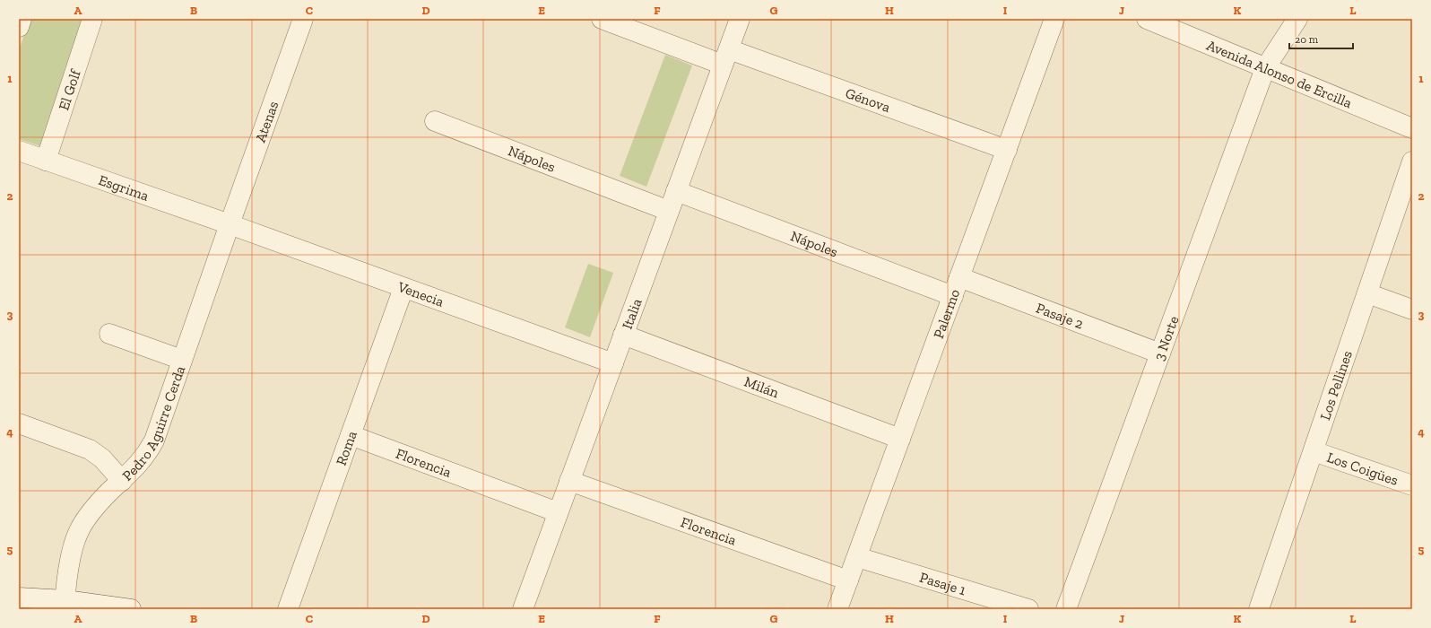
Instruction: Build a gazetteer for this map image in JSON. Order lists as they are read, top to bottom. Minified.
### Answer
{"streets":{"street":["Avenida Alonso de Ercilla","El Golf","Génova","Atenas","Nápoles","Esgrima","Venecia","Italia","Palermo","Pasaje 2","3 Norte","Los Pellines","Milán","Pedro Aguirre Cerda","Roma","Florencia","Los Coigües","Pasaje 1"]},"crossings":[["Avenida Alonso de Ercilla","3 Norte"],["El Golf","Esgrima"],["Génova","Italia"],["Génova","Palermo"],["Atenas","Esgrima"],["Atenas","Venecia"],["Atenas","Pedro Aguirre Cerda"],["Nápoles","Italia"],["Nápoles","Palermo"],["Esgrima","Venecia"],["Esgrima","Pedro Aguirre Cerda"],["Venecia","Italia"],["Venecia","Pedro Aguirre Cerda"],["Venecia","Roma"],["Italia","Milán"],["Italia","Florencia"],["Palermo","Pasaje 2"],["Palermo","Milán"],["Palermo","Florencia"],["Palermo","Pasaje 1"],["Pasaje 2","3 Norte"],["Los Pellines","Los Coigües"],["Roma","Florencia"]],"scale_bar":"20 m","grid":{"columns":["A","B","C","D","E","F","G","H","I","J","K","L"],"rows":["1","2","3","4","5"]}}
